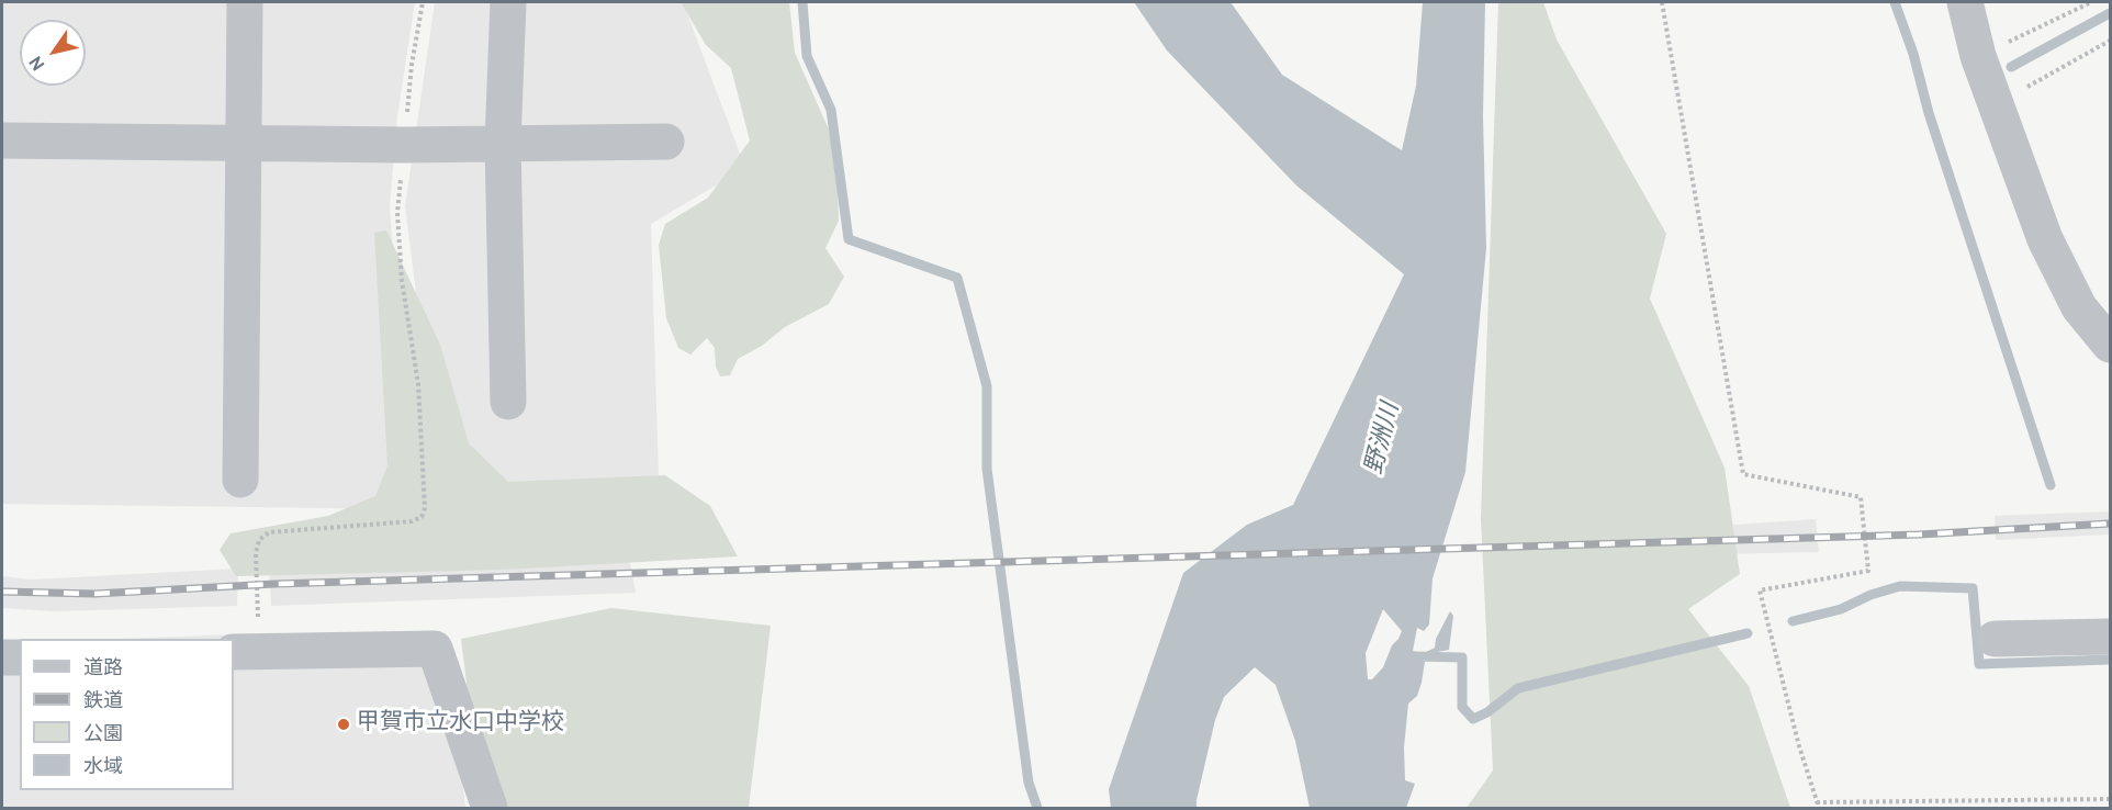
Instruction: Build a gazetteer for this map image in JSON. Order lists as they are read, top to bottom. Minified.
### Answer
{"water":["野洲川"],"places":["甲賀市立水口中学校"],"legend":["道路","鉄道","公園","水域"],"north":"bottom left"}
